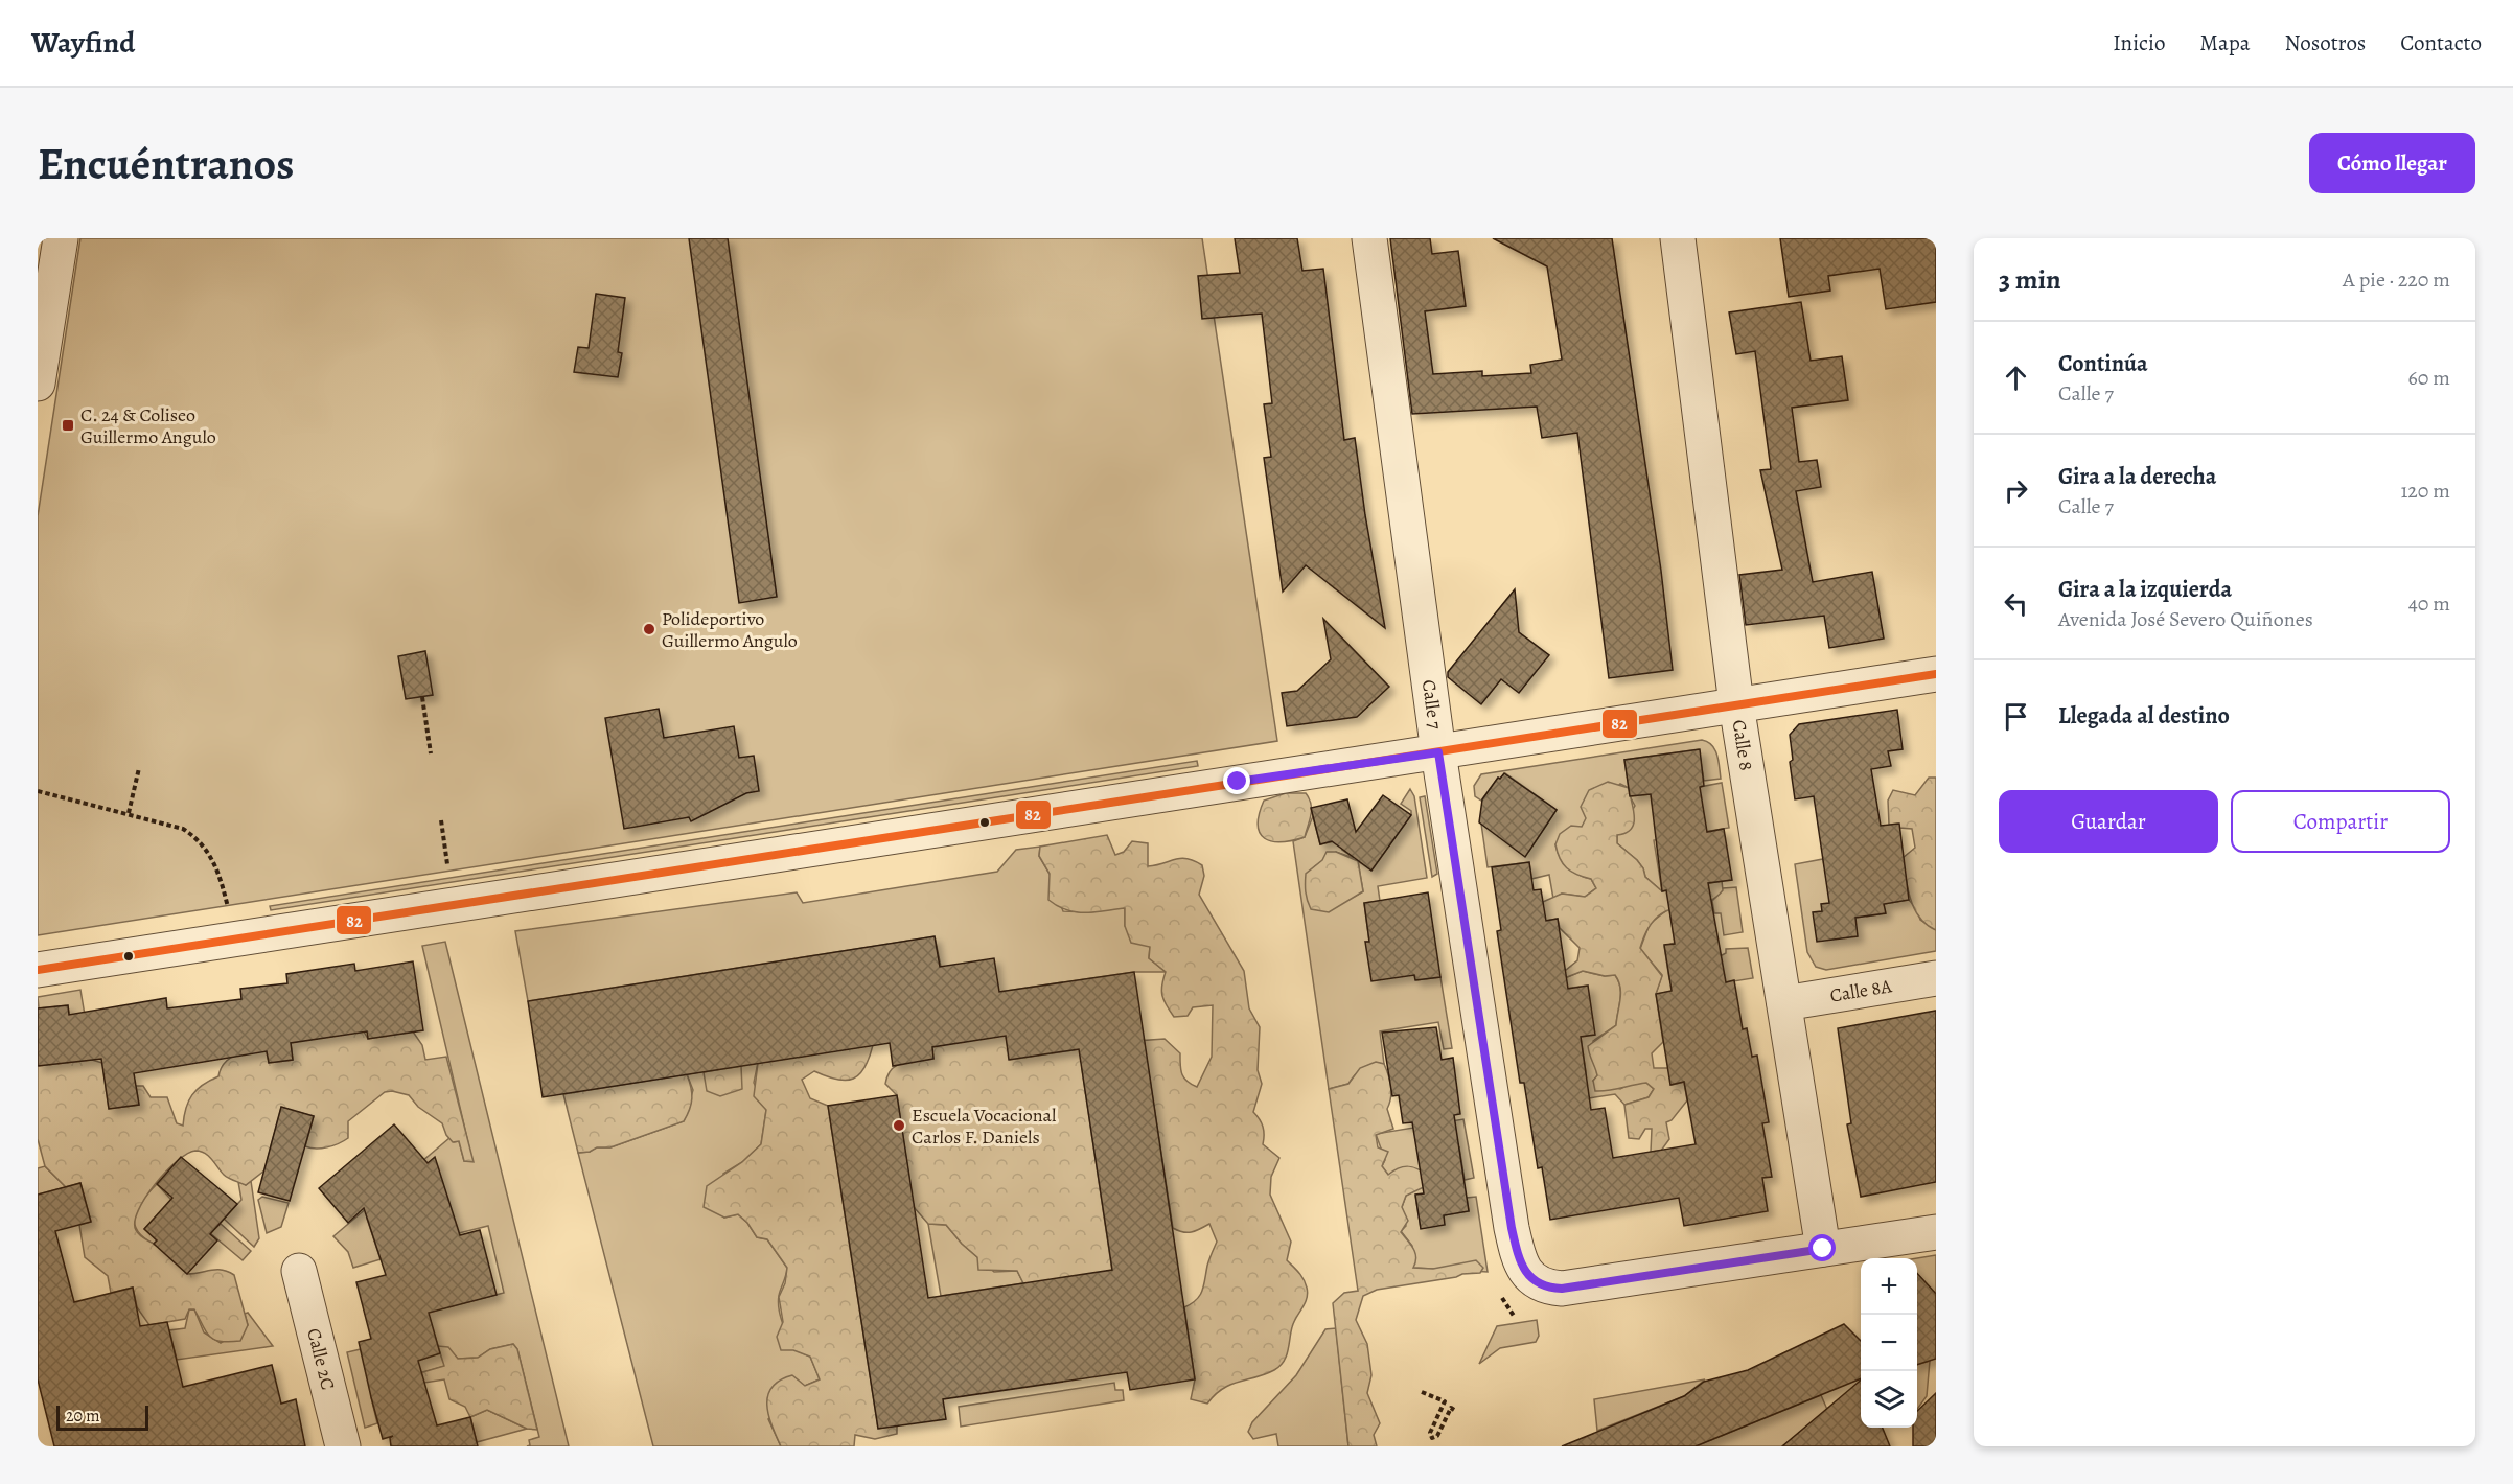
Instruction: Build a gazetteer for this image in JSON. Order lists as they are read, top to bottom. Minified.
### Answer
{"streets":{"street":["Calle 7","Calle 8","Calle 8A","Calle 2C"]},"crossings":[["Calle 7","Calle 8"],["Calle 8","Calle 8A"]],"places":{"transit":["C. 24 & Coliseo Guillermo Angulo"],"other":["Polideportivo Guillermo Angulo","Escuela Vocacional Carlos F. Daniels"]},"lines":["transit line 82"],"scale_bar":"20 m","page":{"header":"Wayfind","nav":["Inicio","Mapa","Nosotros","Contacto"],"buttons":["Cómo llegar",["Guardar","Compartir"]],"title":"Encuéntranos","heading":["3 min","A pie · 220 m"],"list":[["Continúa","Calle 7","60 m"],["Gira a la derecha","Calle 7","120 m"],["Gira a la izquierda","Avenida José Severo Quiñones","40 m"],"Llegada al destino"],"map_buttons":["+","−"],"scale":"20 m"}}
